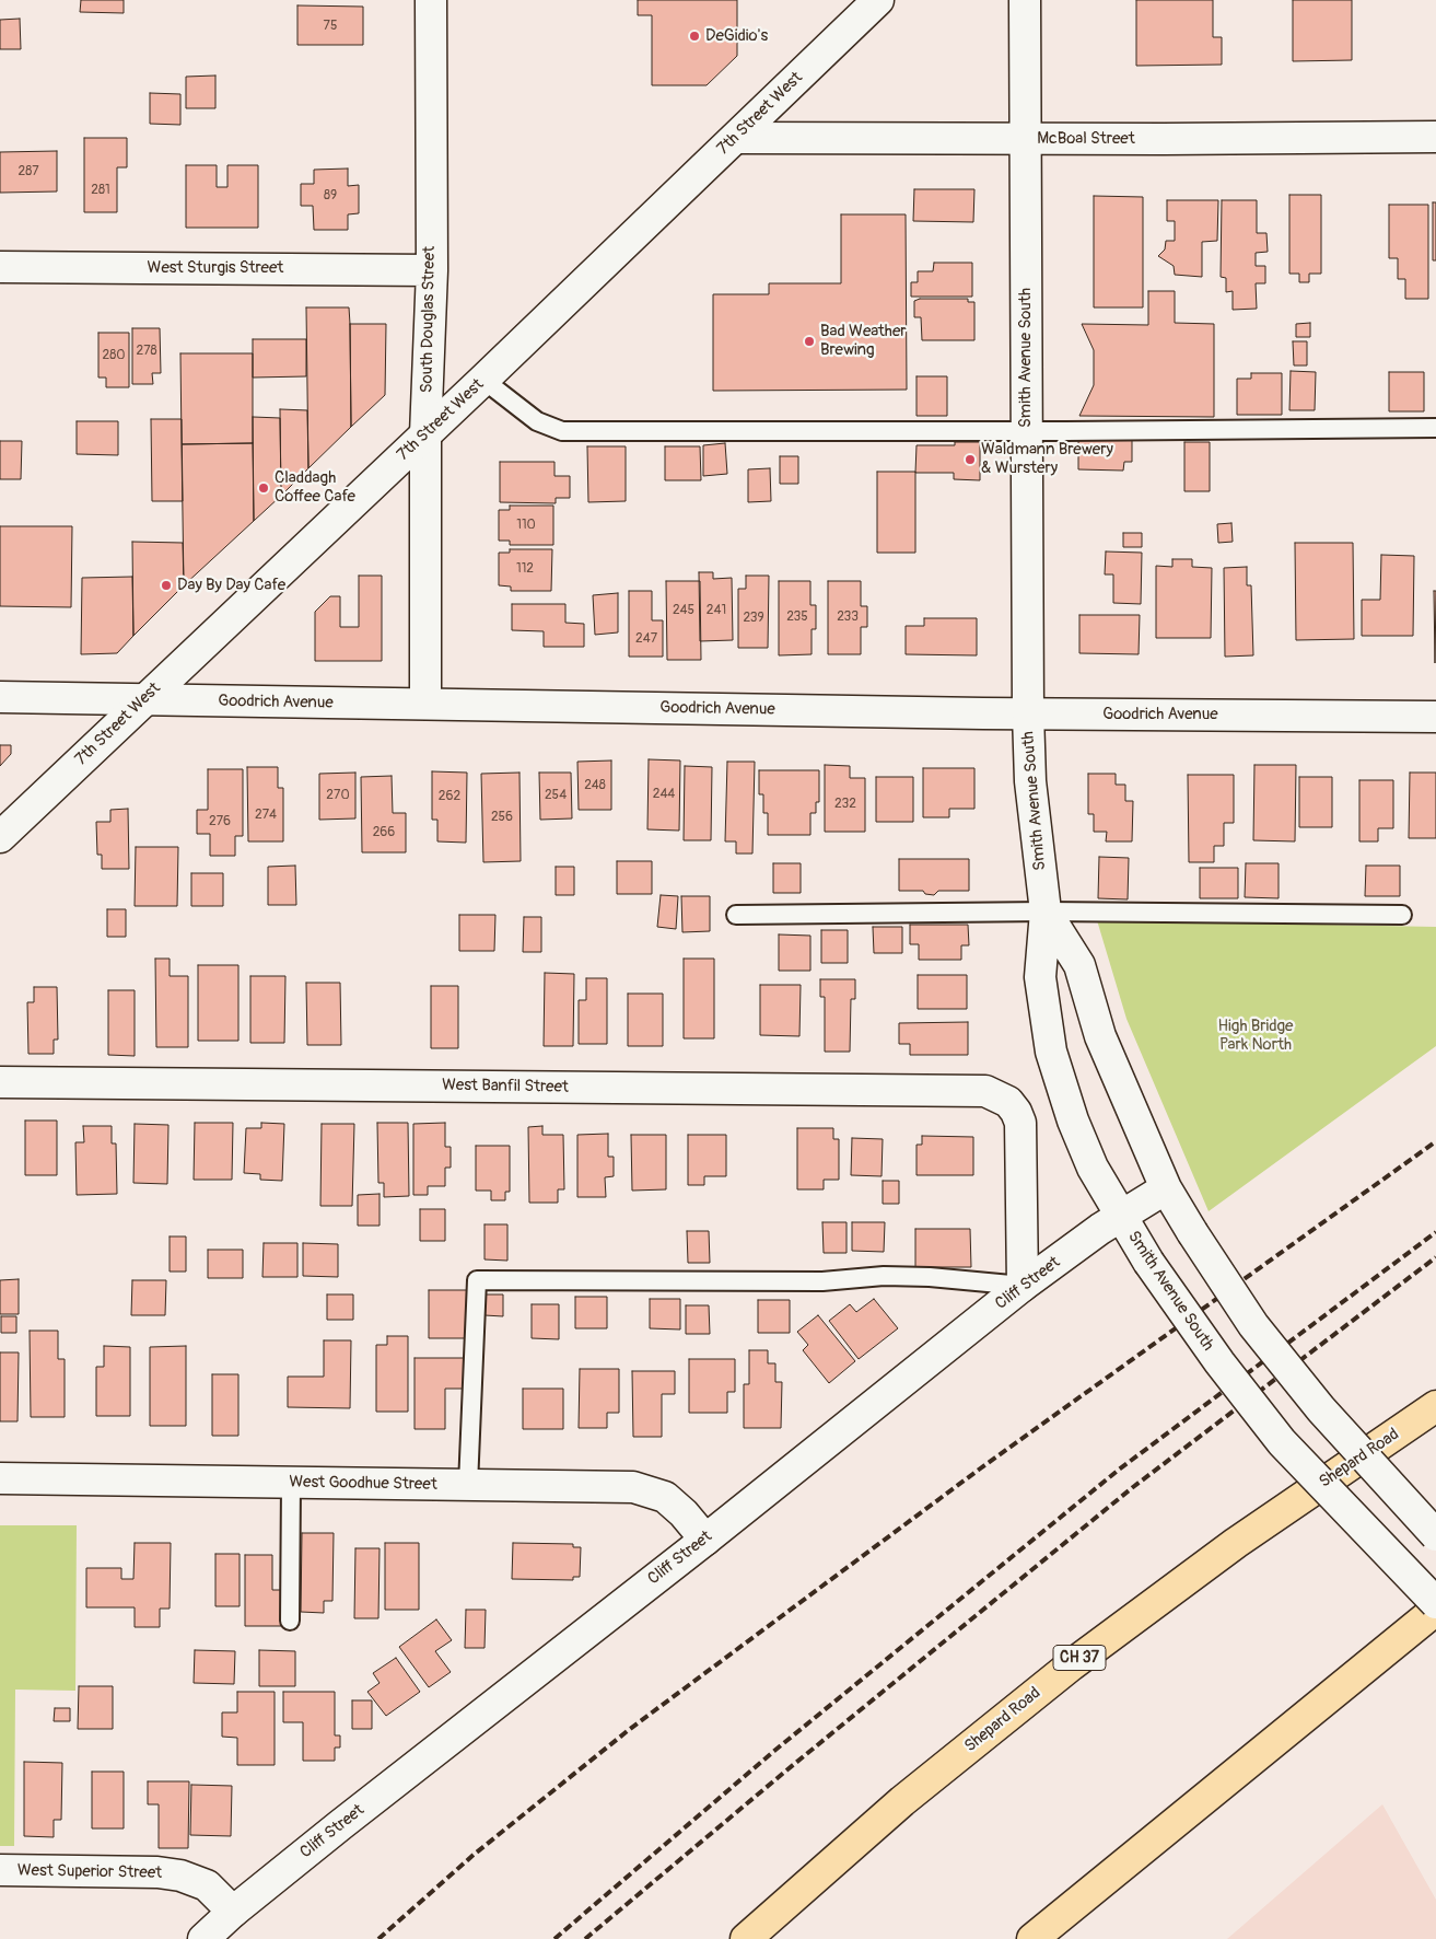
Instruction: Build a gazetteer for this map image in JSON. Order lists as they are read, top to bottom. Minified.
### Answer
{"streets":{"highway":["Shepard Road","CH 37"],"street":["7th Street West","McBoal Street","West Sturgis Street","South Douglas Street","Smith Avenue South","Goodrich Avenue","West Banfil Street","Cliff Street","West Goodhue Street","West Superior Street"]},"crossings":[["7th Street West","McBoal Street"],["7th Street West","South Douglas Street"],["7th Street West","Goodrich Avenue"],["McBoal Street","Smith Avenue South"],["West Sturgis Street","South Douglas Street"],["South Douglas Street","Goodrich Avenue"],["Smith Avenue South","Goodrich Avenue"],["Smith Avenue South","Cliff Street"],["West Banfil Street","Cliff Street"],["Cliff Street","West Goodhue Street"],["Cliff Street","West Superior Street"]],"parks":["High Bridge Park North"],"places":["DeGidio's","Bad Weather Brewing","Waldmann Brewery & Wurstery","Claddagh Coffee Cafe","Day By Day Cafe"],"house_numbers":["75","287","281","89","278","280","110","112","245","241","235","233","239","247","248","244","270","254","262","232","274","256","276","266"]}
